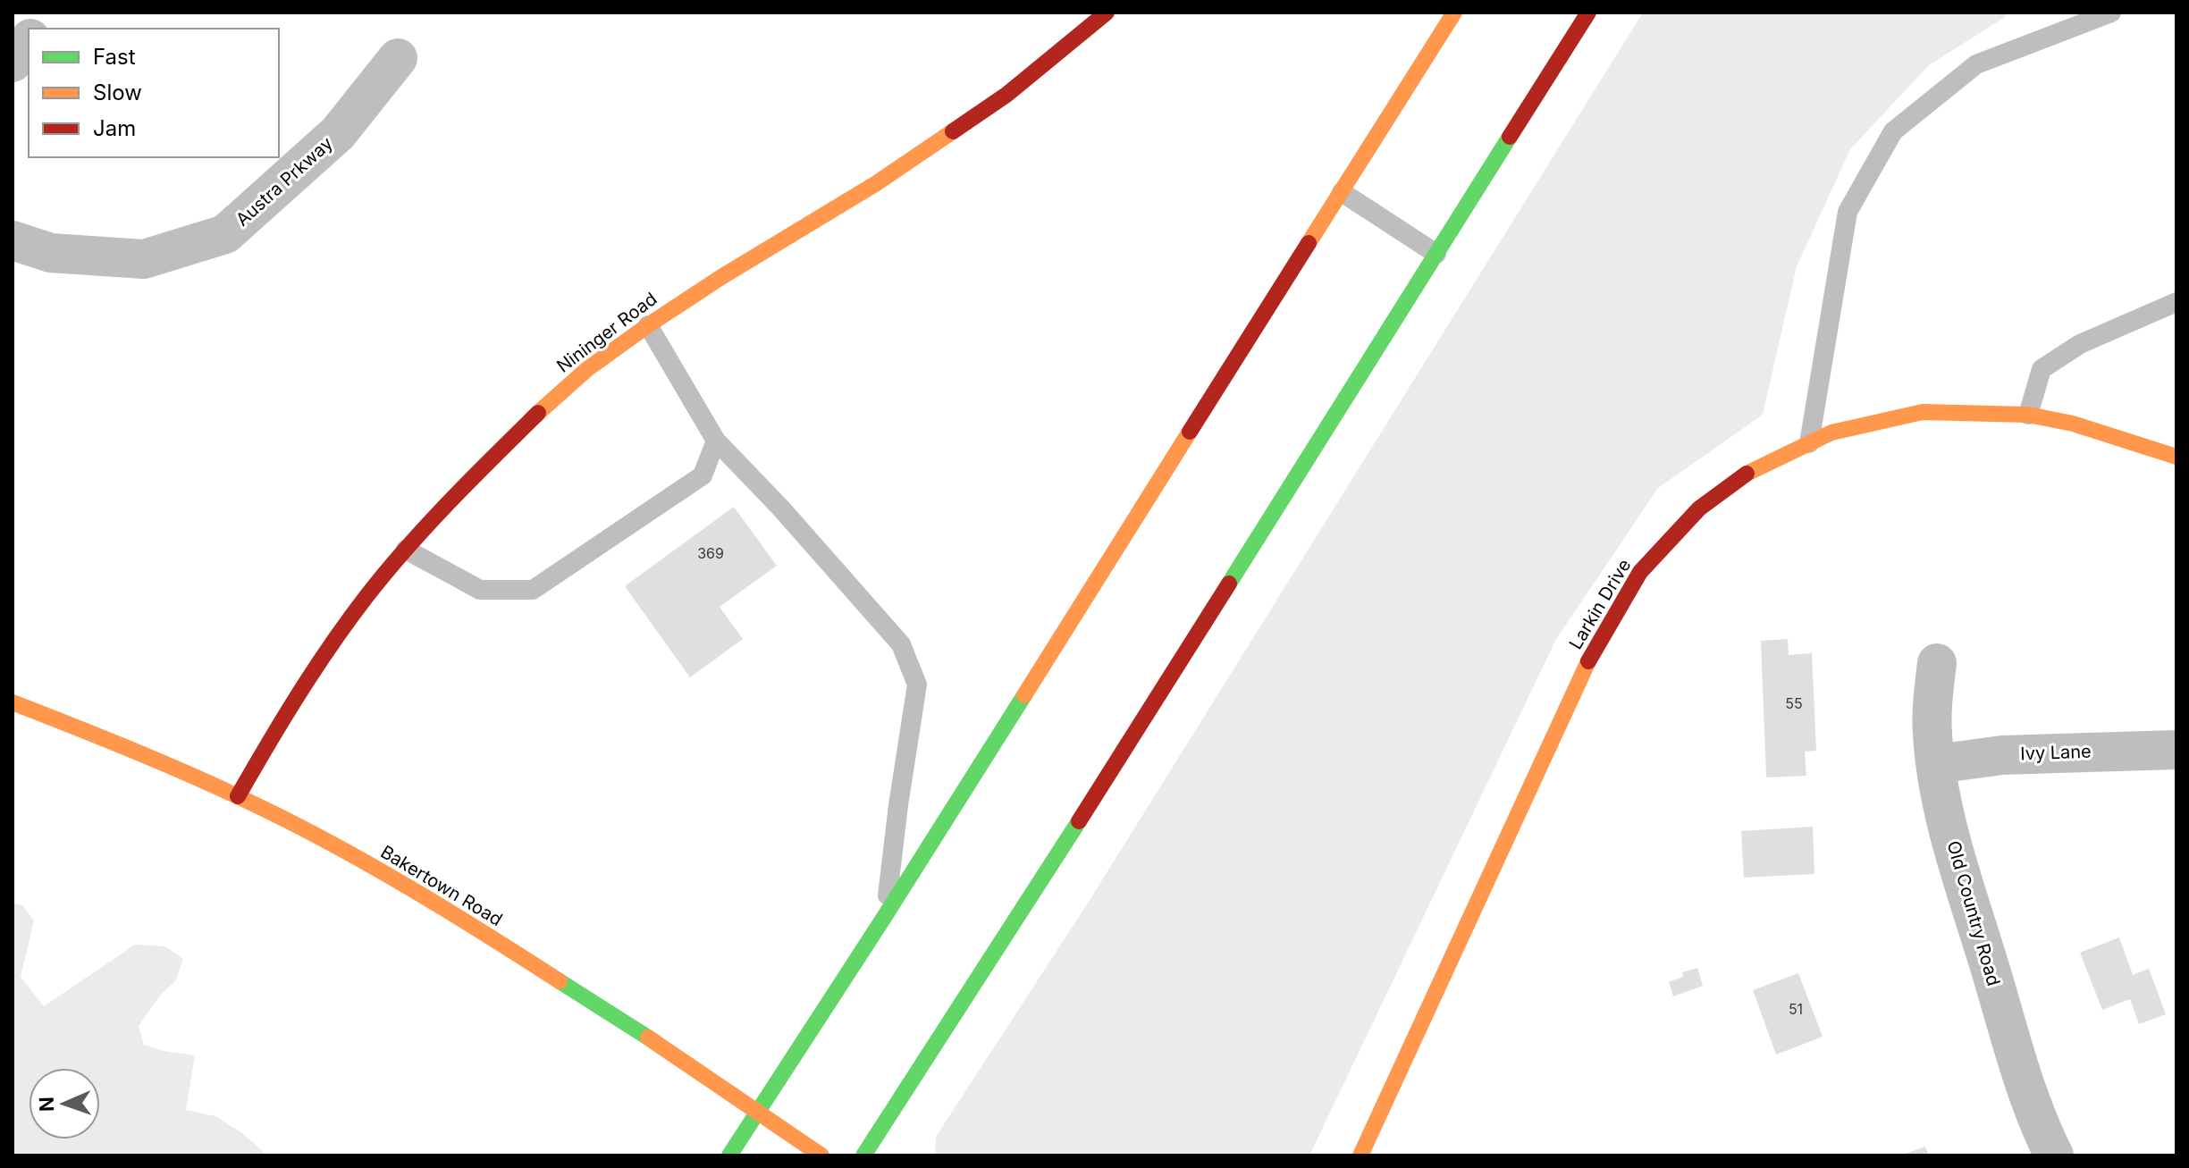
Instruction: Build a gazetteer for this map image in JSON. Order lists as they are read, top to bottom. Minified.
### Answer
{"streets":{"main road":["Nininger Road","Larkin Drive","Bakertown Road"],"street":["Austra Prkway","Ivy Lane","Old Country Road"]},"crossings":[["Nininger Road","Bakertown Road"],["Ivy Lane","Old Country Road"]],"house_numbers":["369","55","51"],"legend":["Fast","Slow","Jam"],"north":"left"}
